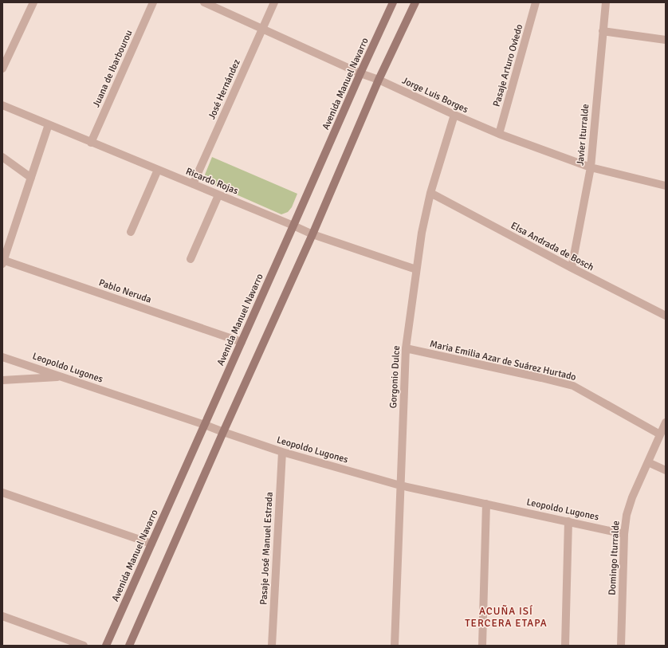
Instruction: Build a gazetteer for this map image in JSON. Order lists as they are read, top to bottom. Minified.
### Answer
{"streets":{"main road":["Avenida Manuel Navarro"],"street":["Pasaje Arturo Oviedo","Juana de Ibarbourou","José Hernández","Jorge Luis Borges","Javier Iturralde","Ricardo Rojas","Elsa Andrada de Bosch","Pablo Neruda","Maria Emilia Azar de Suárez Hurtado","Leopoldo Lugones","Gorgonio Dulce","Pasaje José Manuel Estrada","Domingo Iturralde"]},"crossings":[["Pasaje Arturo Oviedo","Jorge Luis Borges"],["Juana de Ibarbourou","Ricardo Rojas"],["Avenida Manuel Navarro","Jorge Luis Borges"],["Avenida Manuel Navarro","Ricardo Rojas"],["Avenida Manuel Navarro","Pablo Neruda"],["Avenida Manuel Navarro","Leopoldo Lugones"],["José Hernández","Jorge Luis Borges"],["José Hernández","Ricardo Rojas"],["Jorge Luis Borges","Javier Iturralde"],["Jorge Luis Borges","Gorgonio Dulce"],["Javier Iturralde","Elsa Andrada de Bosch"],["Ricardo Rojas","Gorgonio Dulce"],["Elsa Andrada de Bosch","Gorgonio Dulce"],["Maria Emilia Azar de Suárez Hurtado","Gorgonio Dulce"],["Maria Emilia Azar de Suárez Hurtado","Domingo Iturralde"],["Leopoldo Lugones","Gorgonio Dulce"],["Leopoldo Lugones","Pasaje José Manuel Estrada"],["Leopoldo Lugones","Domingo Iturralde"]],"districts":["ACUÑA ISÍ TERCERA ETAPA"]}
